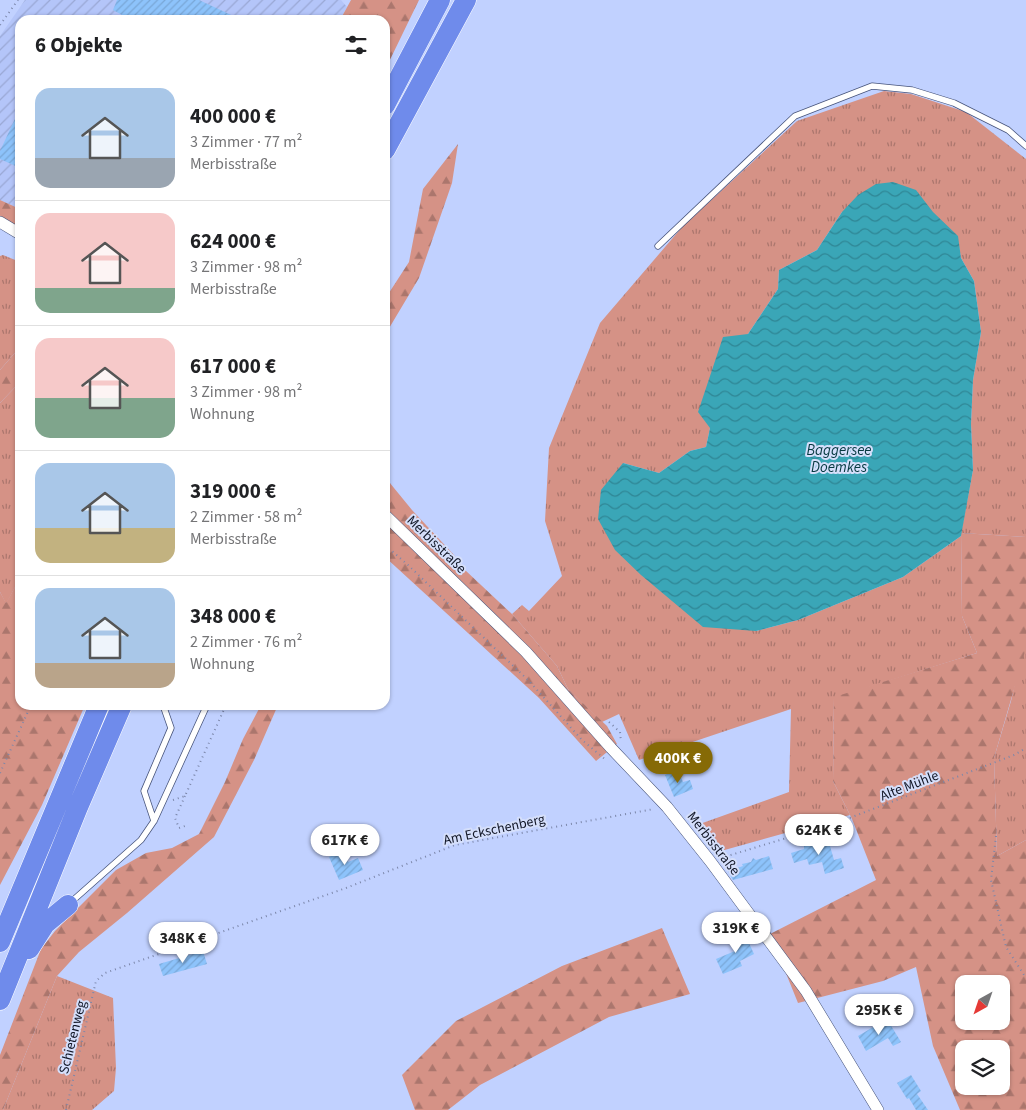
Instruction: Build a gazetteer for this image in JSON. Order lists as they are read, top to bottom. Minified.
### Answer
{"streets":{"street":["Merbisstraße"],"path":["Alte Mühle","Am Eckschenberg","Schietenweg"]},"crossings":[["Merbisstraße","Alte Mühle"],["Merbisstraße","Am Eckschenberg"],["Am Eckschenberg","Schietenweg"]],"water":["Baggersee Doemkes"],"north":"bottom left","page":{"heading":"6 Objekte","list":[{"name":"400 000 €","note":"3 Zimmer · 77 m² · Merbisstraße"},{"name":"624 000 €","note":"3 Zimmer · 98 m² · Merbisstraße"},{"name":"617 000 €","note":"3 Zimmer · 98 m² · Wohnung"},{"name":"319 000 €","note":"2 Zimmer · 58 m² · Merbisstraße"},{"name":"348 000 €","note":"2 Zimmer · 76 m² · Wohnung"}],"price":["400K €","624K €","617K €","319K €","348K €","295K €"]}}
